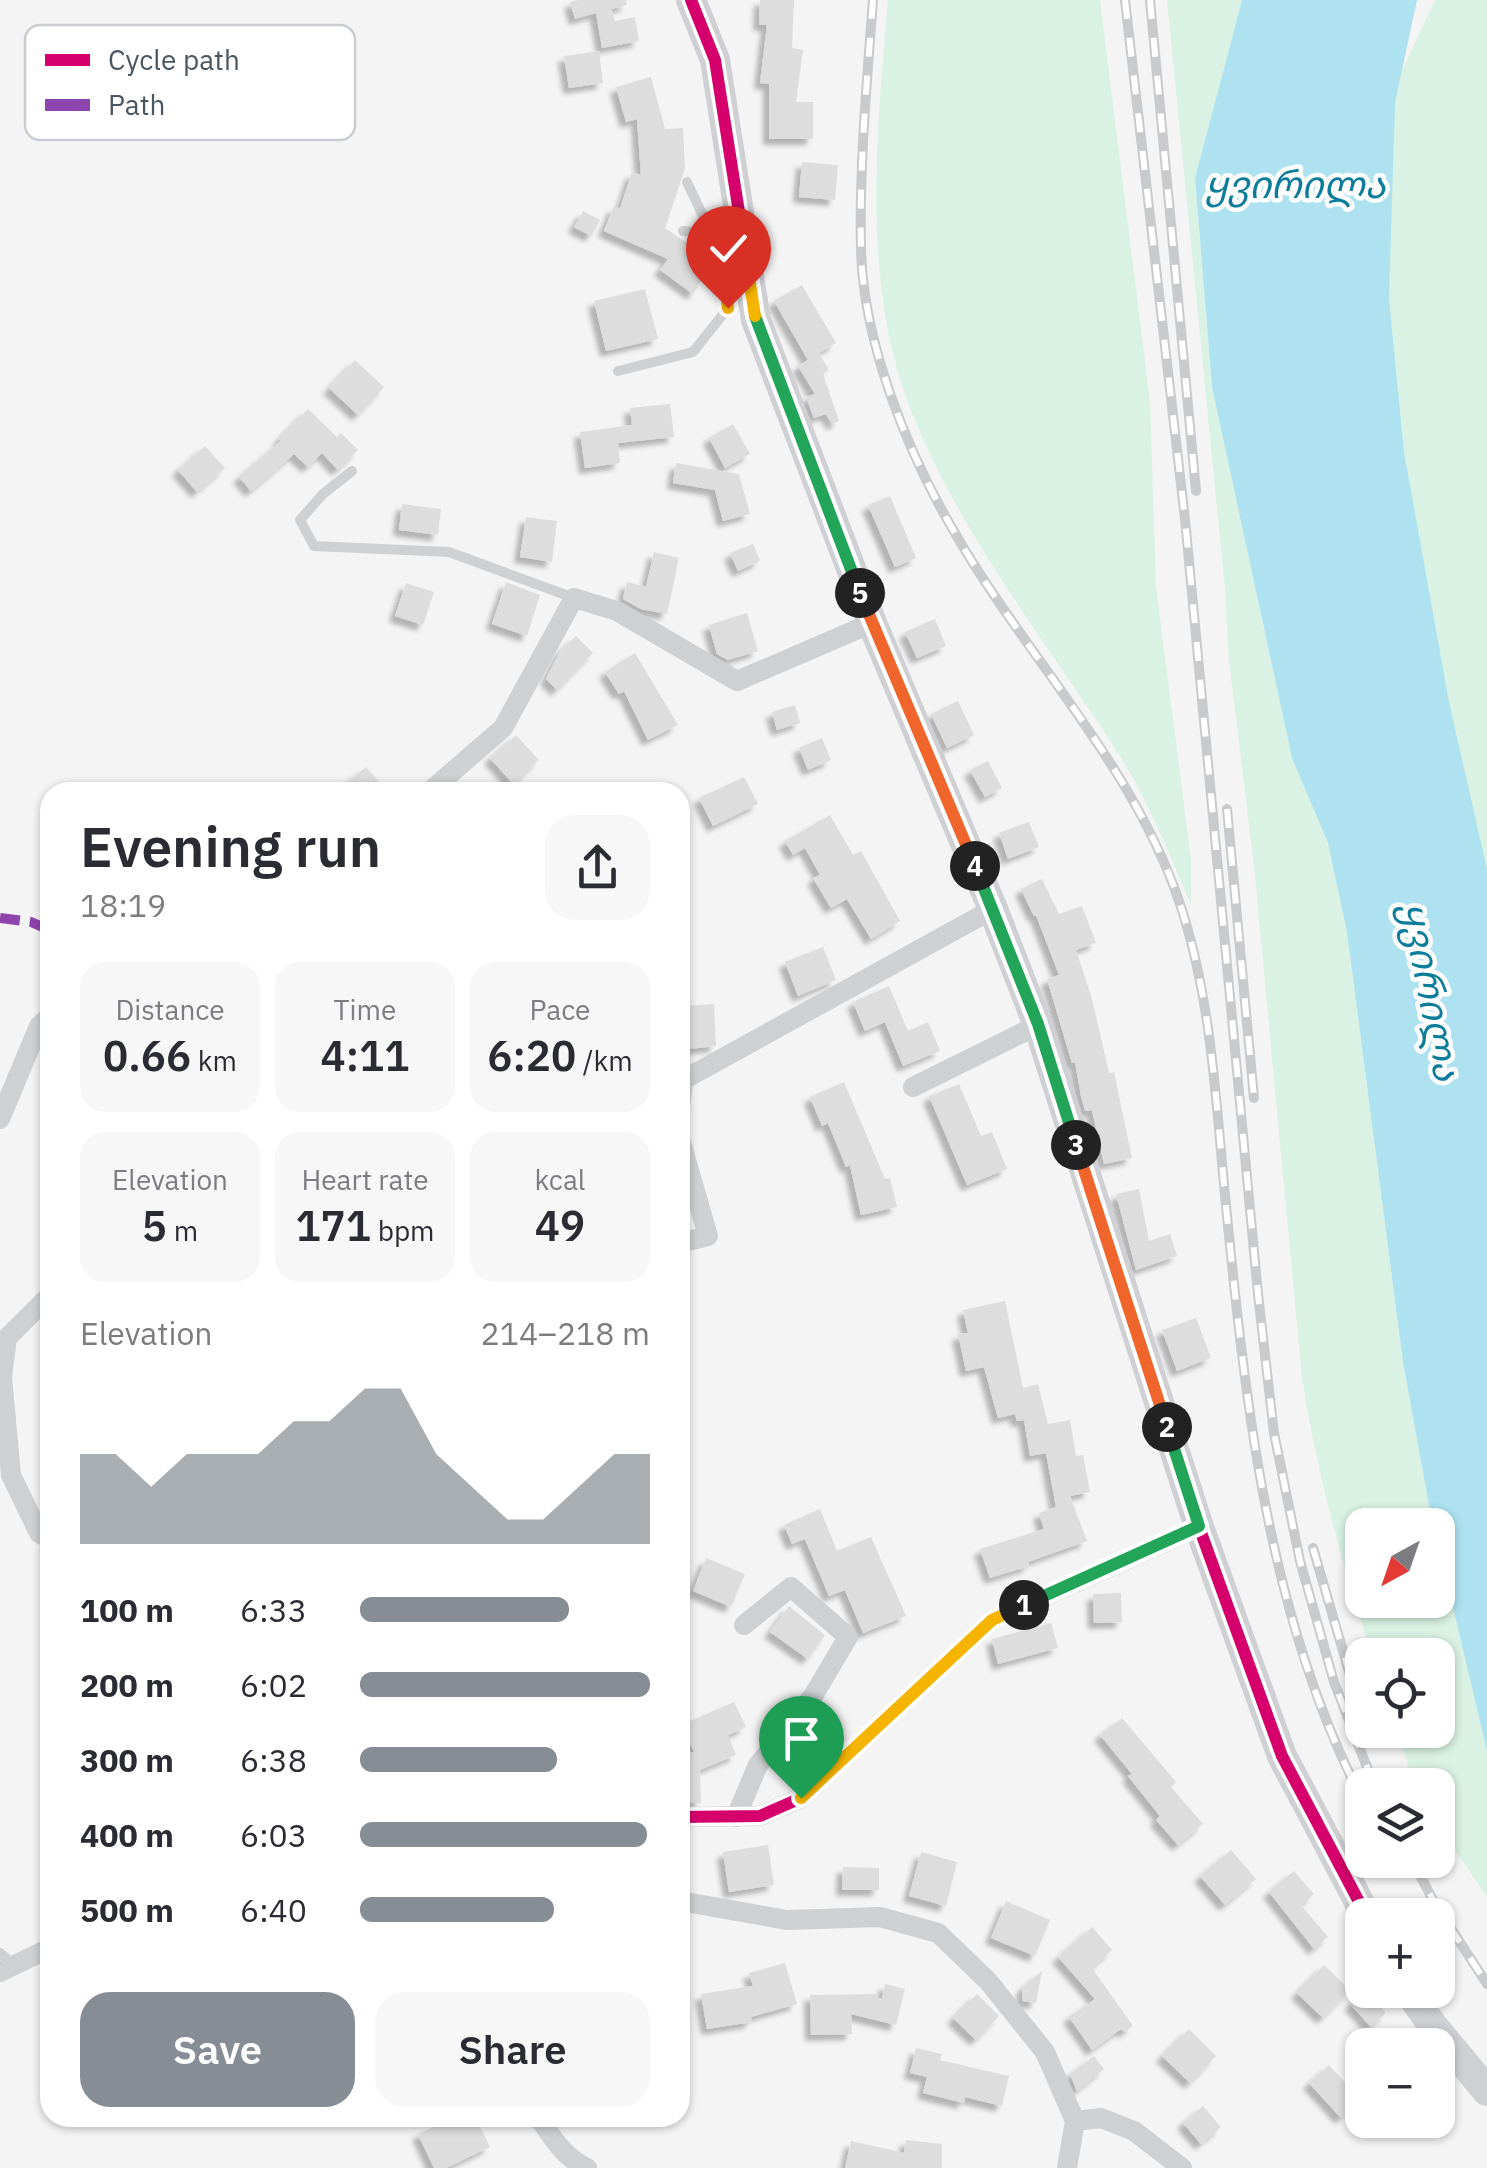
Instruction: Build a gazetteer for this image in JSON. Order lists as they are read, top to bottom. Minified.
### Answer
{"water":["ყვირილა"],"legend":["Cycle path","Path"],"north":"bottom left","page":{"pins":["5","4","3","2","1"],"heading":["Evening run","18:19"],"stats":[["Distance","0.66 km"],["Time","4:11"],["Pace","6:20 /km"],["Elevation","5 m"],["Heart rate","171 bpm"],["kcal","49"]],"chart":["Elevation","214–218 m"],"map_buttons":["+","−"],"list":[{"name":"100 m","note":"6:33"},{"name":"200 m","note":"6:02"},{"name":"300 m","note":"6:38"},{"name":"400 m","note":"6:03"},{"name":"500 m","note":"6:40"}],"buttons":["Save","Share"]}}
